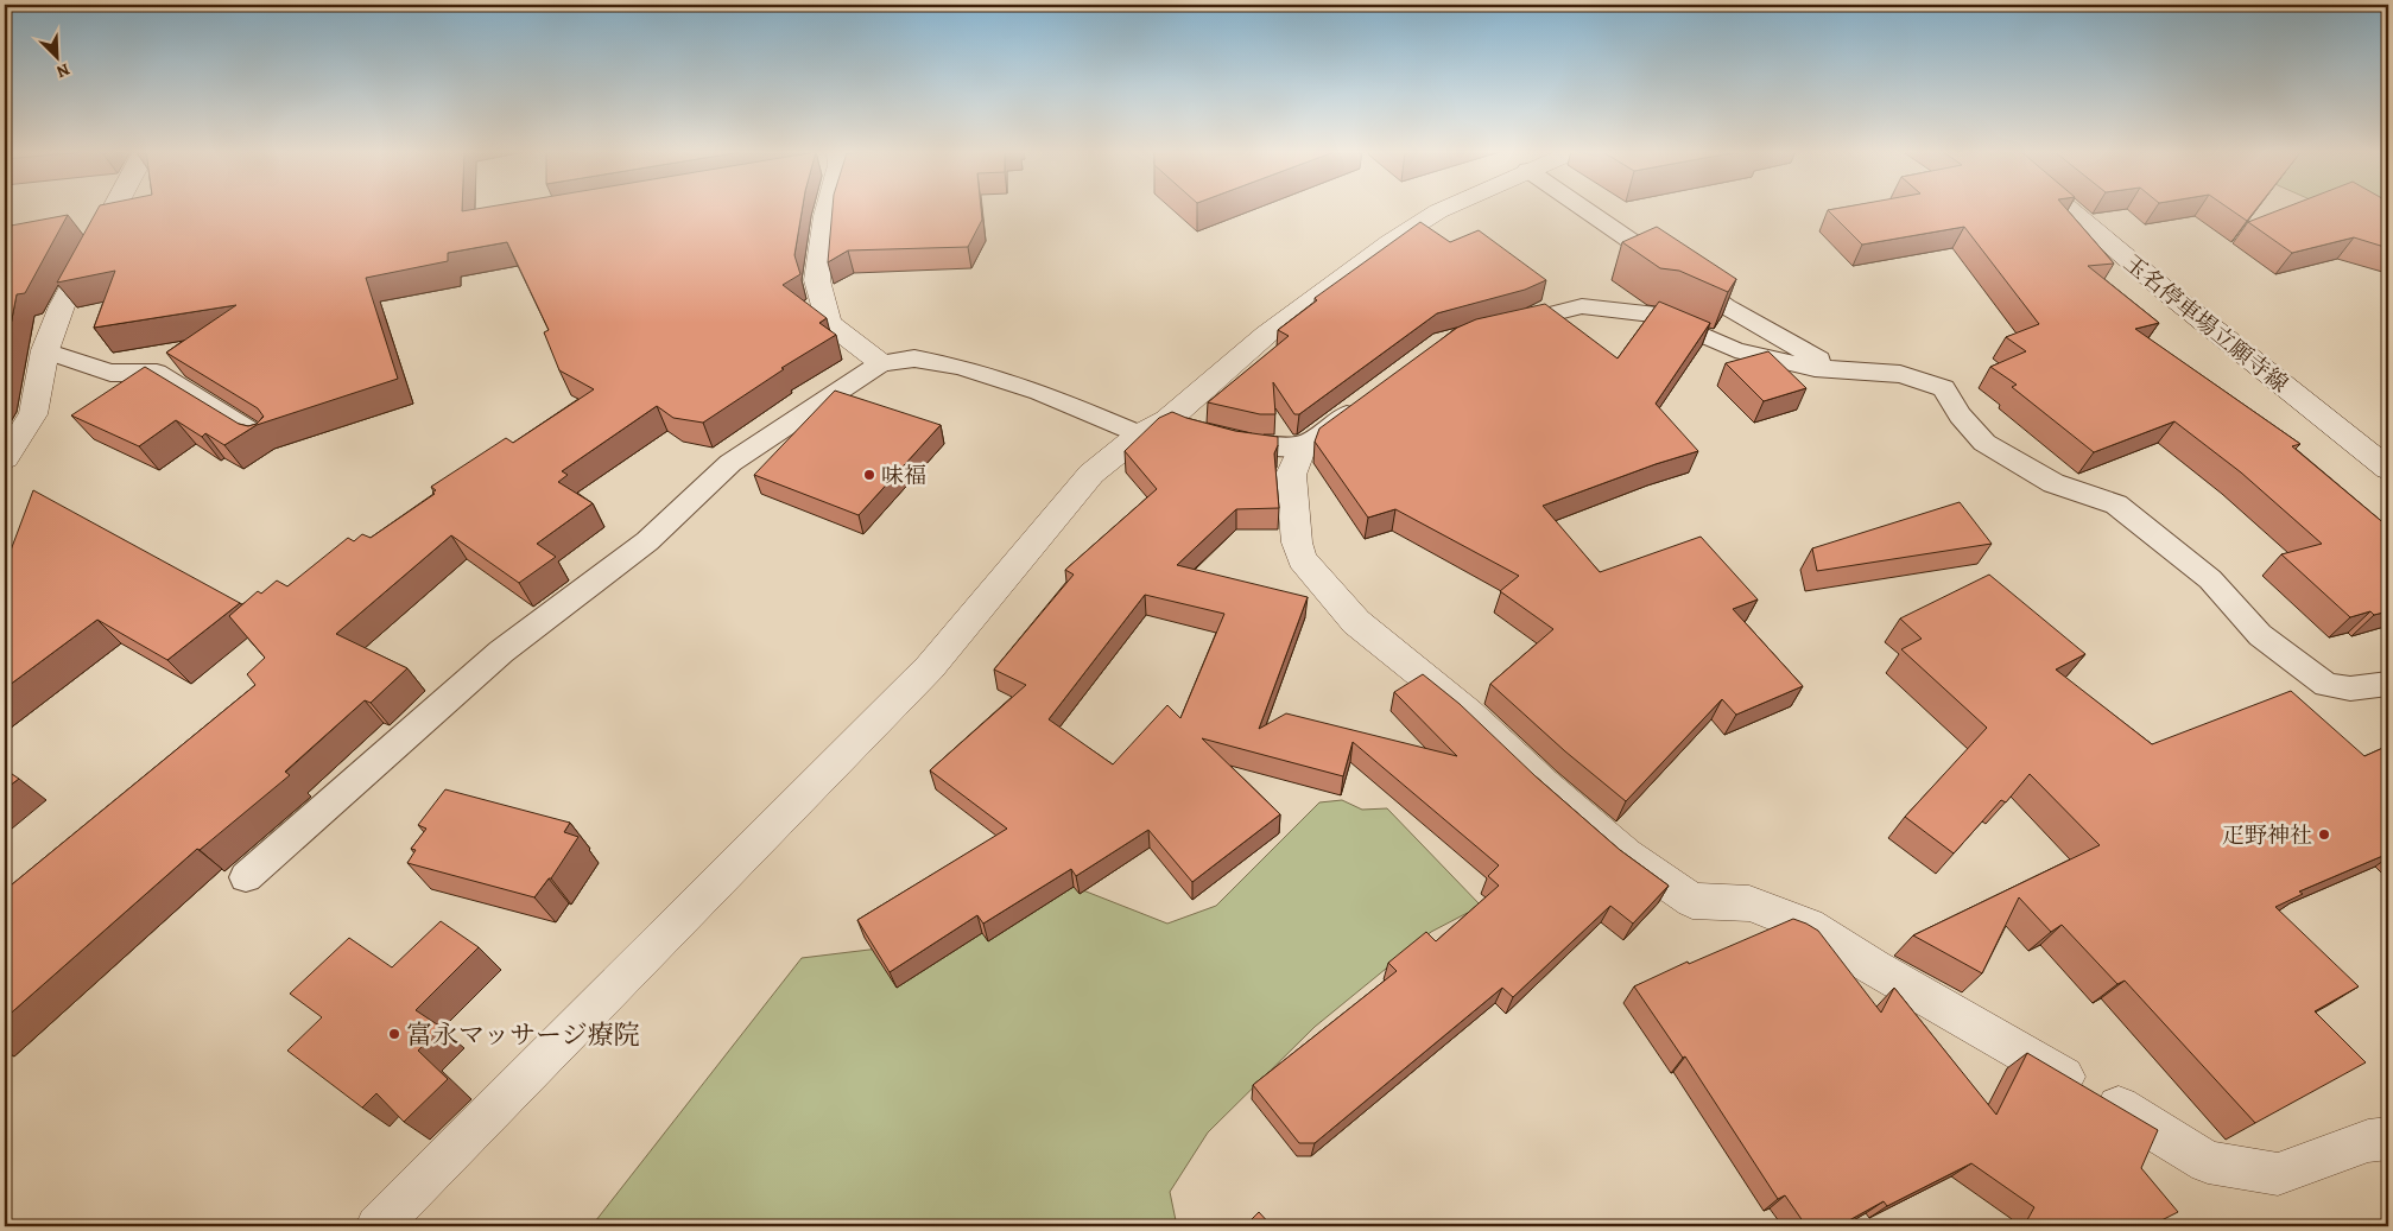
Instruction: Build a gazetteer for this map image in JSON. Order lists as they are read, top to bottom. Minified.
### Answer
{"streets":{"street":["玉名停車場立願寺線"]},"places":["味福","疋野神社","富永マッサージ療院"],"north":"bottom right"}
